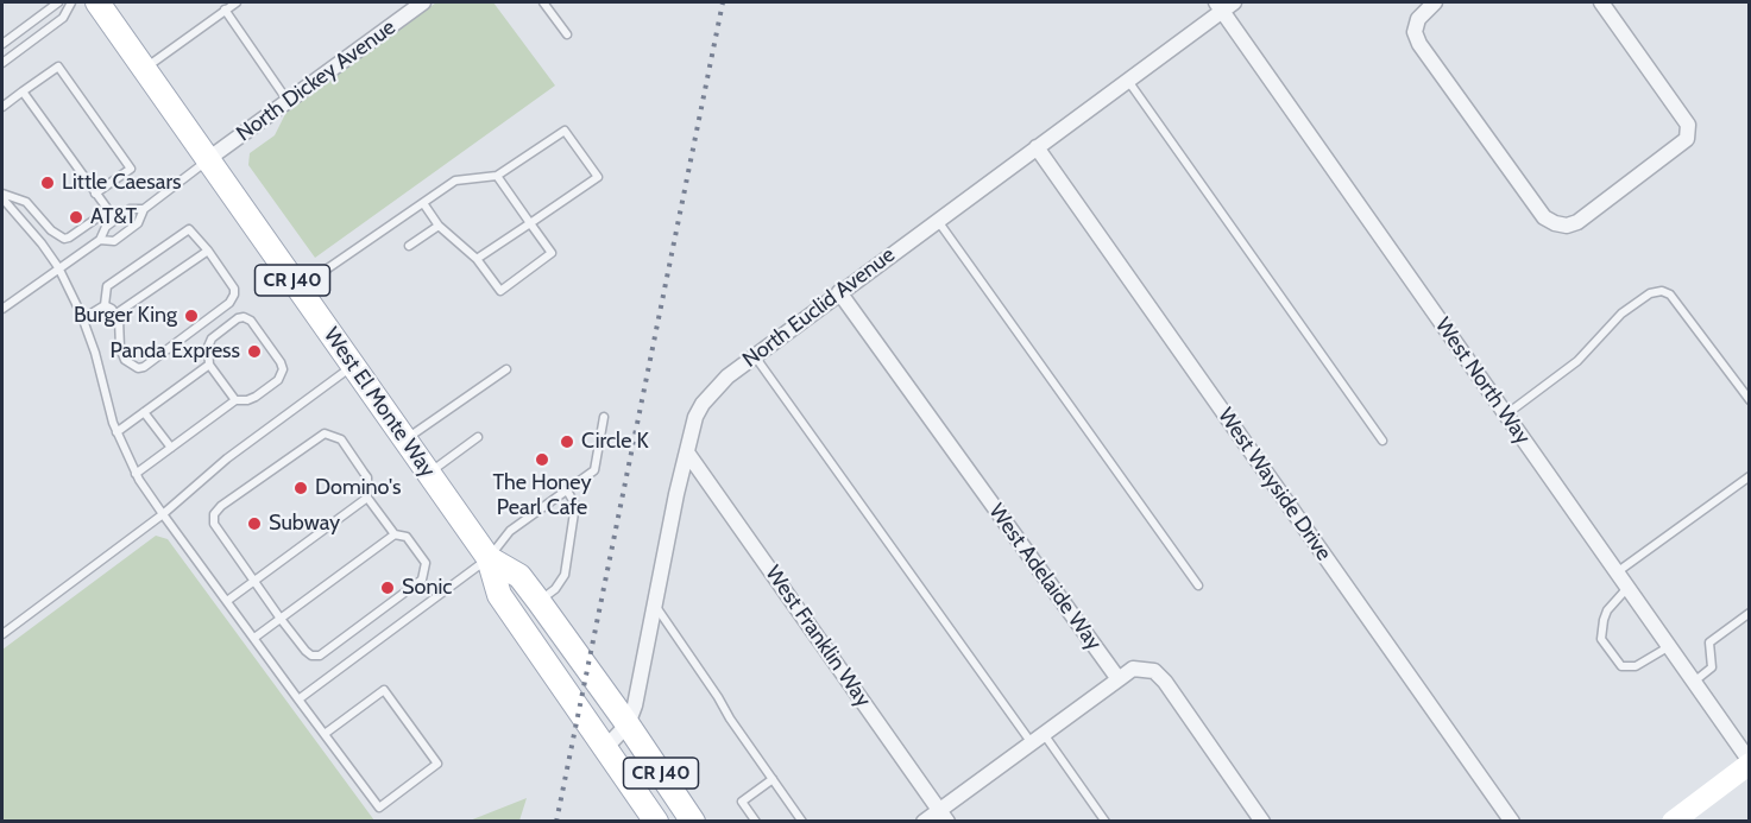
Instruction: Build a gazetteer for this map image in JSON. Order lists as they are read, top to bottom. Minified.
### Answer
{"streets":{"main road":["CR J40","West El Monte Way"],"street":["North Dickey Avenue","North Euclid Avenue","West North Way","West Wayside Drive","West Adelaide Way","West Franklin Way"]},"crossings":[["North Dickey Avenue","West El Monte Way"],["North Euclid Avenue","West North Way"],["North Euclid Avenue","West El Monte Way"],["North Euclid Avenue","West Wayside Drive"],["North Euclid Avenue","West Adelaide Way"],["North Euclid Avenue","West Franklin Way"]],"places":["Little Caesars","AT&T","Burger King","Panda Express","Circle K","The Honey Pearl Cafe","Domino's","Subway","Sonic"]}
